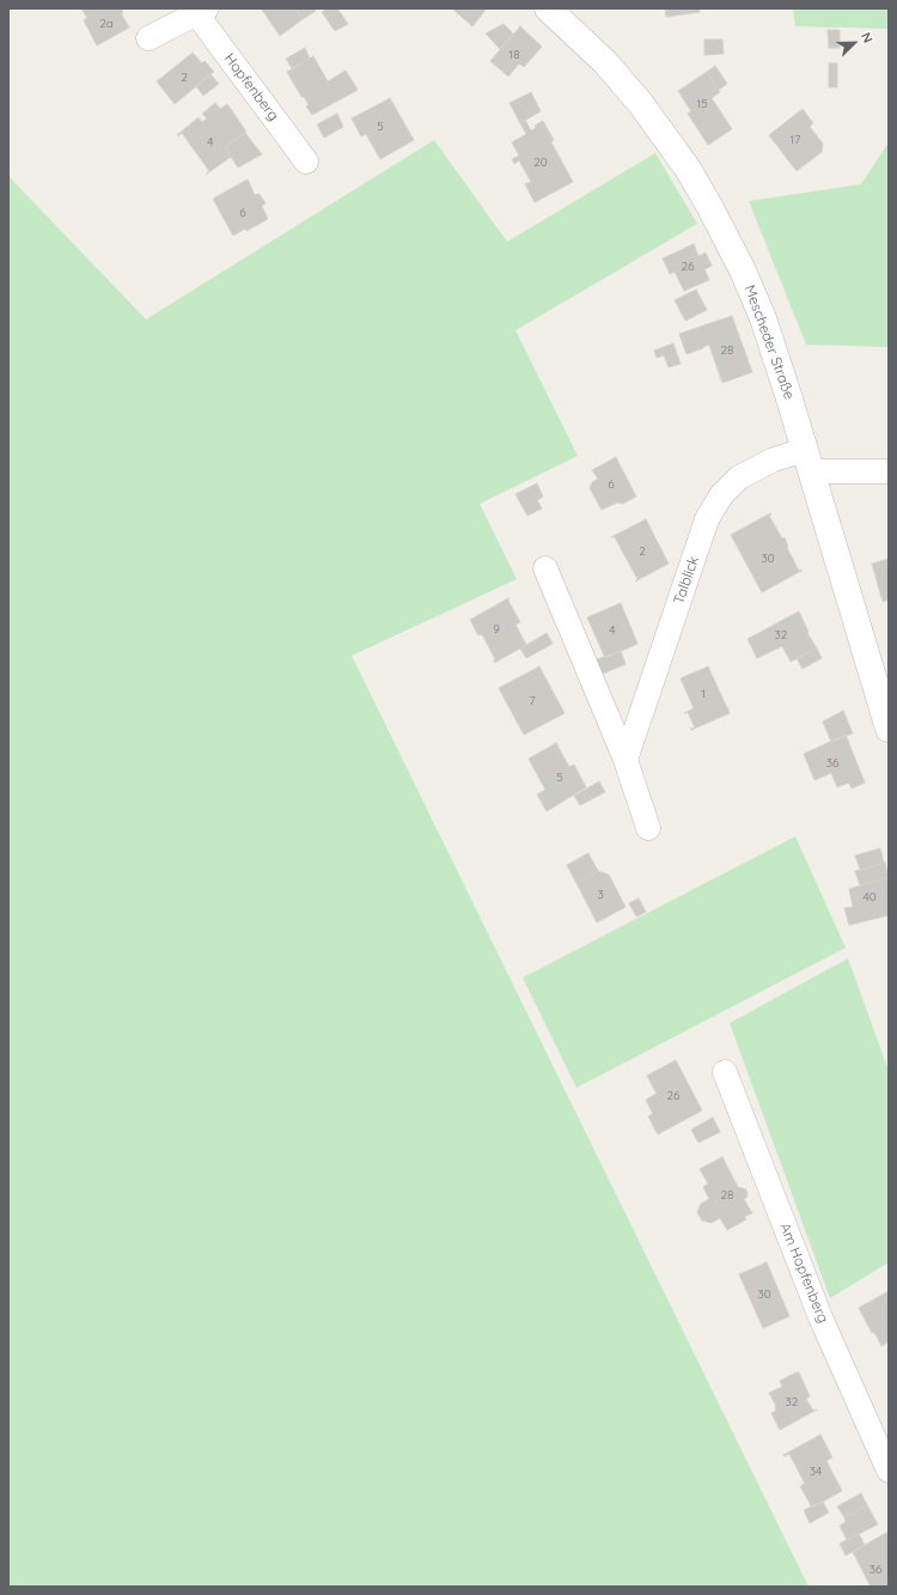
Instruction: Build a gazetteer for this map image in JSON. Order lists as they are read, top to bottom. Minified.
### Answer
{"streets":{"street":["Hopfenberg","Mescheder Straße","Talblick","Am Hopfenberg"]},"crossings":[["Mescheder Straße","Talblick"]],"house_numbers":["2a","18","2","15","5","17","4","20","6","26","28","6","2","30","9","4","32","1","7","36","5","3","40","26","28","30","32","34","36"],"north":"top right"}
